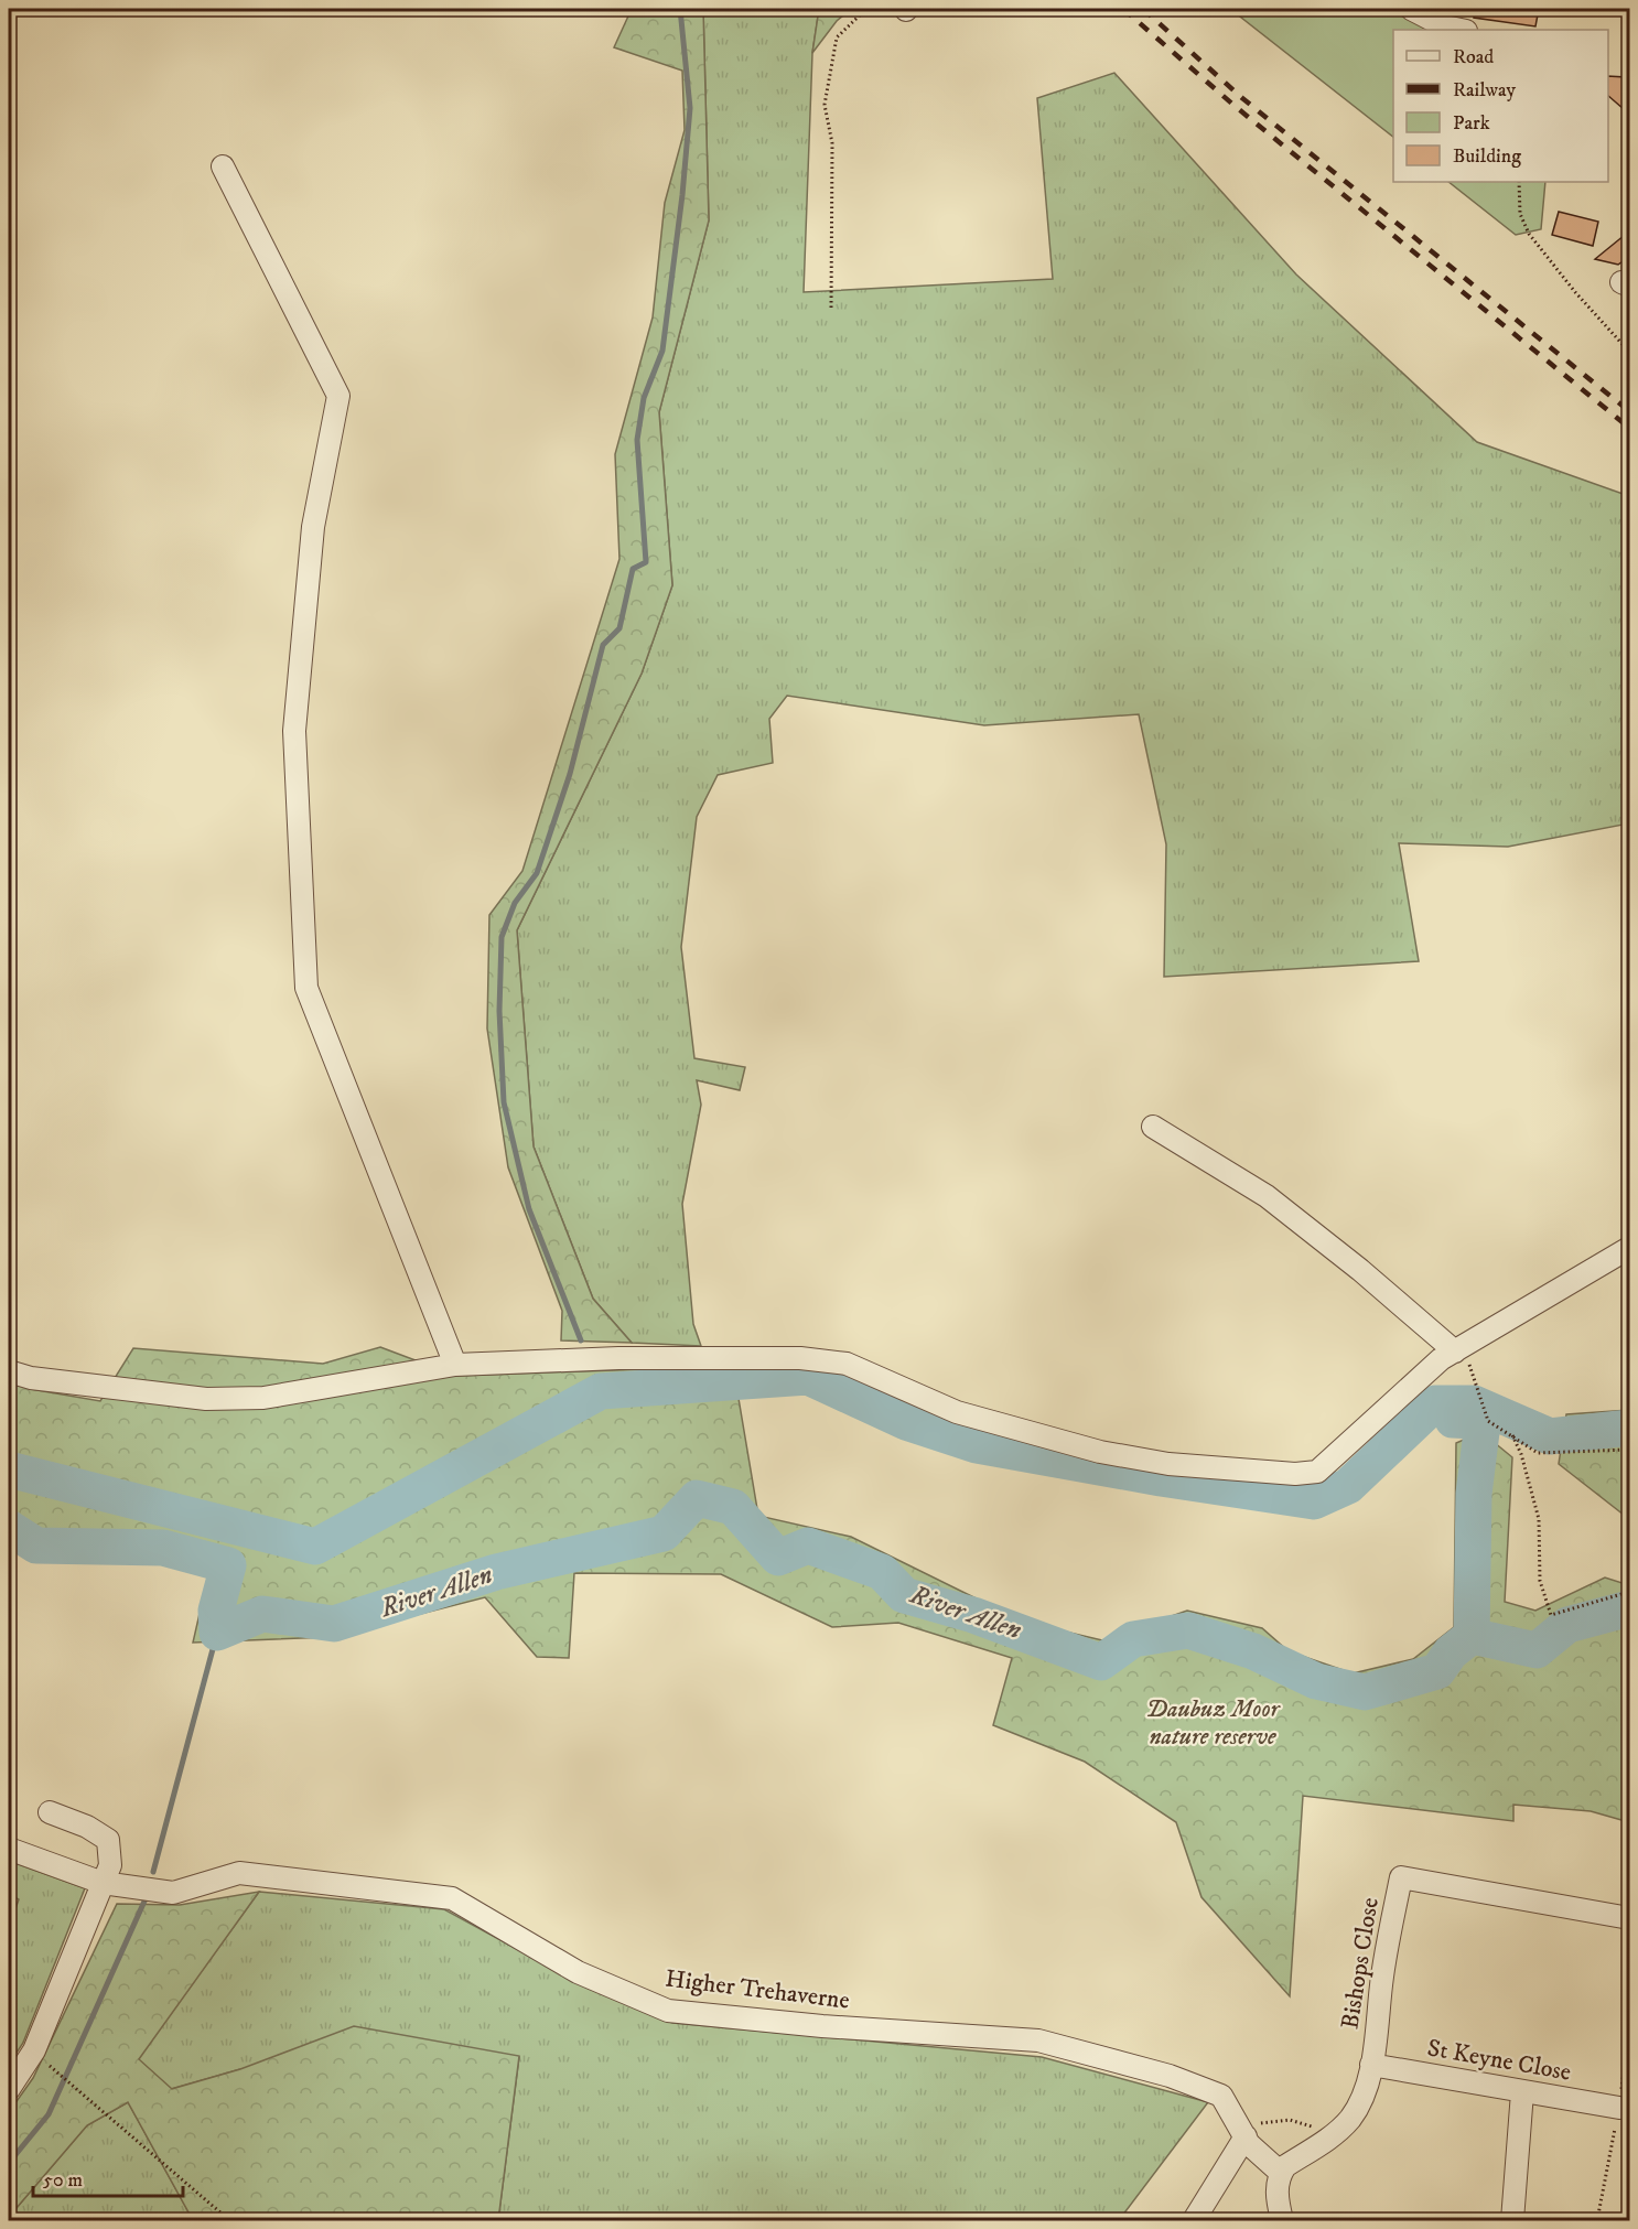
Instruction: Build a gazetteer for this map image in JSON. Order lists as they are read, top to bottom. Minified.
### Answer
{"streets":{"street":["Bishops Close","Higher Trehaverne","St Keyne Close"]},"crossings":[["Bishops Close","Higher Trehaverne"],["Bishops Close","St Keyne Close"]],"water":["River Allen"],"parks":["Daubuz Moor nature reserve"],"legend":["Road","Railway","Park","Building"],"scale_bar":"50 m"}
